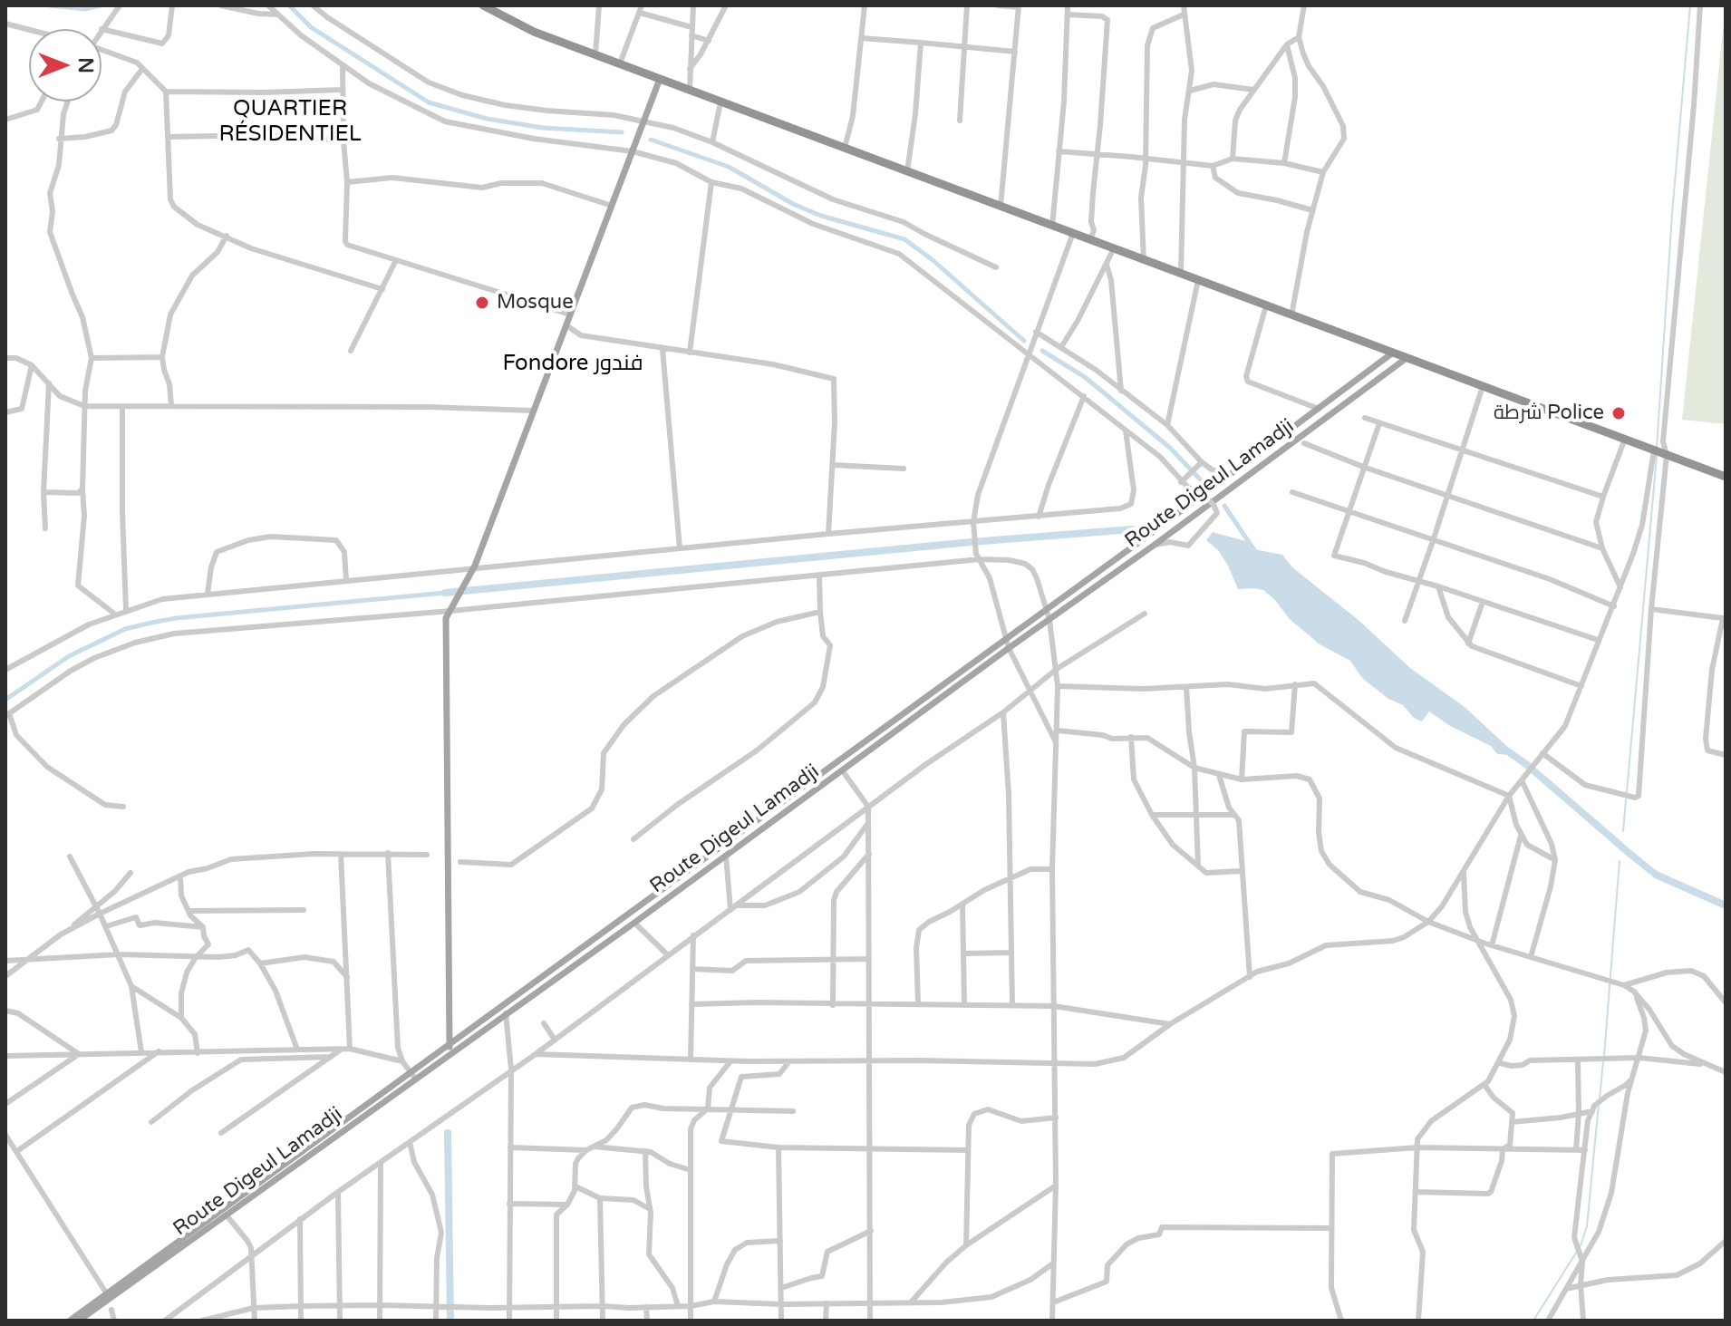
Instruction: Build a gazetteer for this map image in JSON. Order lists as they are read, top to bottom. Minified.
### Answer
{"streets":{"main road":["Route Digeul Lamadji"]},"districts":["QUARTIER RÉSIDENTIEL","Fondore فندور"],"places":["Mosque","شرطة Police"],"north":"right"}
